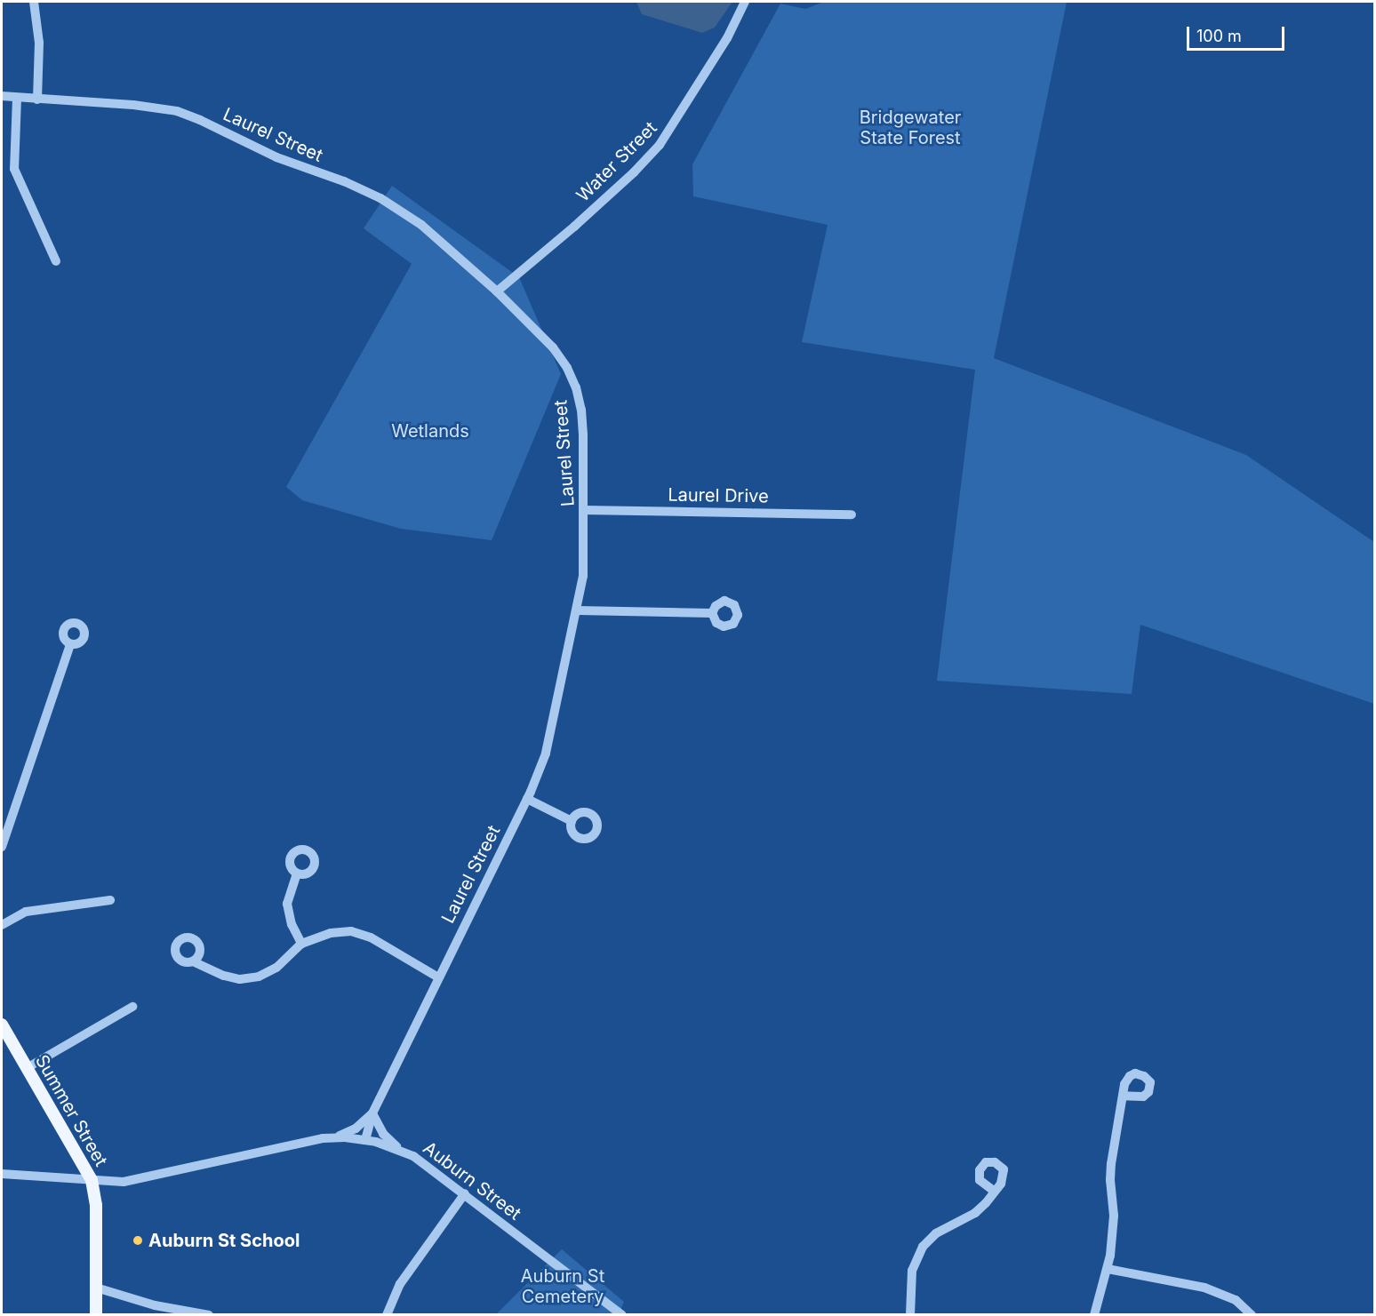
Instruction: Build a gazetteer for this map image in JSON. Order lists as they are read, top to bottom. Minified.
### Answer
{"streets":{"main road":["Summer Street"],"street":["Laurel Street","Water Street","Laurel Drive","Auburn Street"]},"crossings":[["Laurel Street","Water Street"],["Laurel Street","Laurel Drive"],["Laurel Street","Auburn Street"],["Summer Street","Auburn Street"]],"parks":["Bridgewater State Forest","Wetlands","Auburn St Cemetery"],"places":["Auburn St School"],"scale_bar":"100 m"}
